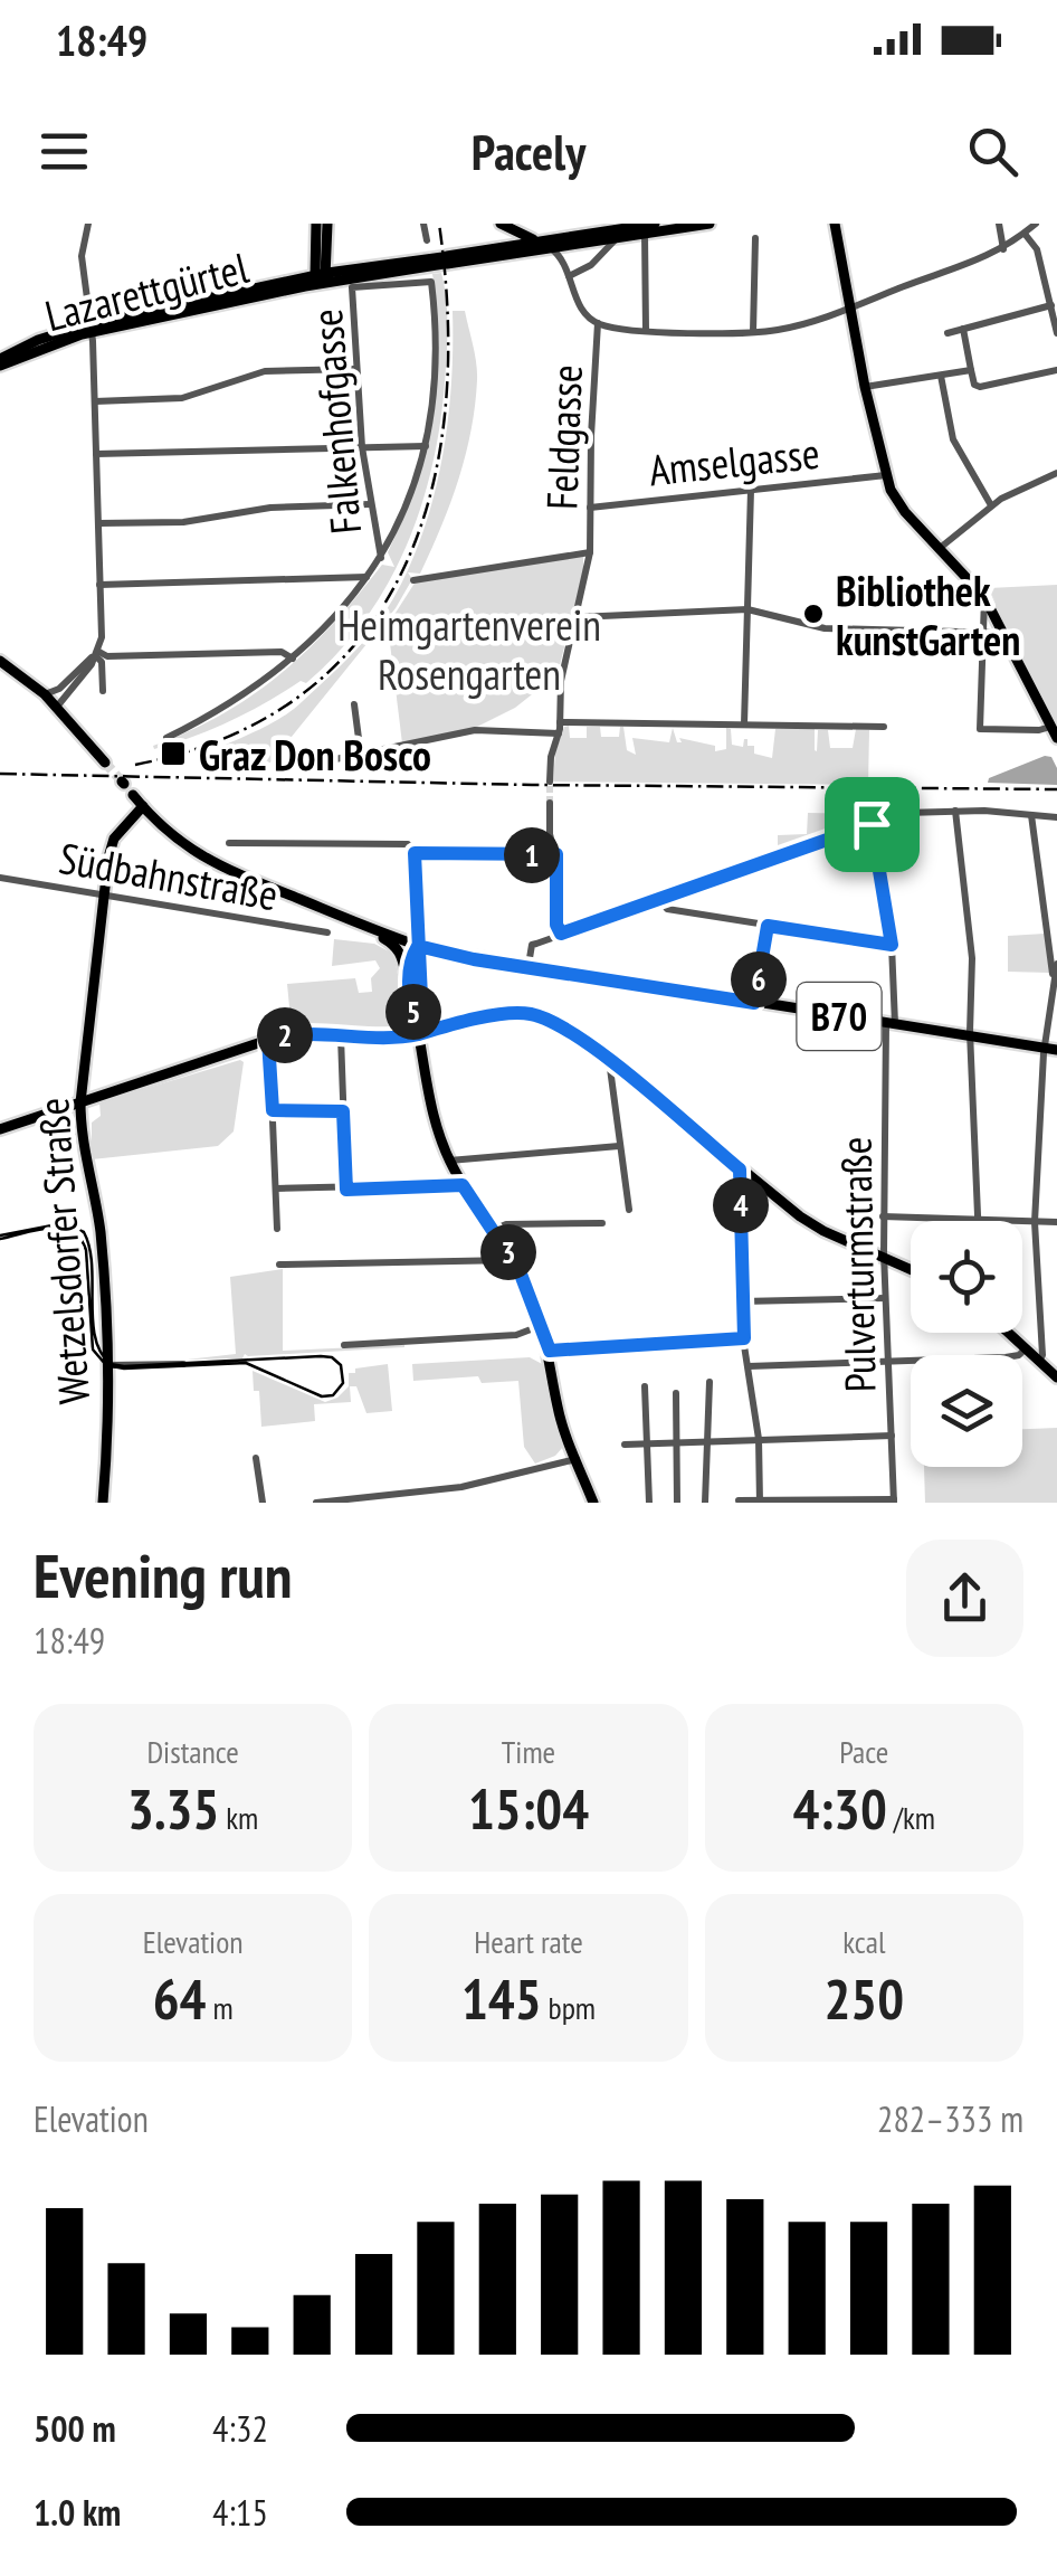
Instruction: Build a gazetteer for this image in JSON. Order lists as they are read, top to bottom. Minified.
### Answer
{"streets":{"main road":["Lazarettgürtel","B70","Wetzelsdorfer Straße"],"street":["Falkenhofgasse","Feldgasse","Amselgasse","Südbahnstraße","Pulverturmstraße"]},"crossings":[["Feldgasse","Amselgasse"],["Südbahnstraße","Wetzelsdorfer Straße"],["B70","Wetzelsdorfer Straße"],["B70","Pulverturmstraße"]],"parks":["Heimgartenverein Rosengarten"],"places":{"other":["Bibliothek kunstGarten"],"transit":["Graz Don Bosco"]},"page":{"status":"18:49","header":"Pacely","pins":["1","6","5","2","4","3"],"heading":["Evening run","18:49"],"stats":[["Distance","3.35 km"],["Time","15:04"],["Pace","4:30 /km"],["Elevation","64 m"],["Heart rate","145 bpm"],["kcal","250"]],"chart":["Elevation","282–333 m"],"list":[{"name":"500 m","note":"4:32"},{"name":"1.0 km","note":"4:15"}]}}
